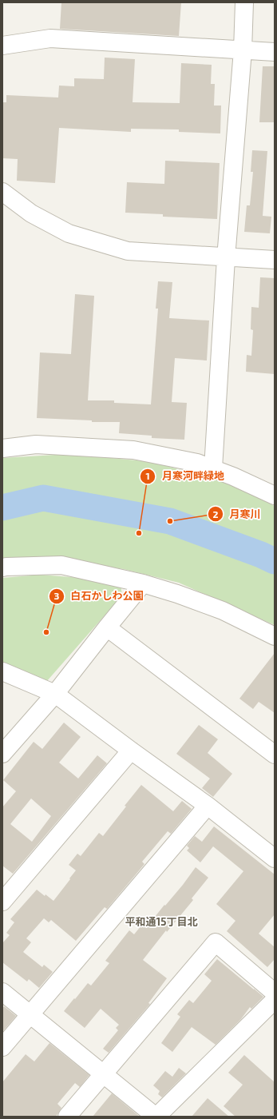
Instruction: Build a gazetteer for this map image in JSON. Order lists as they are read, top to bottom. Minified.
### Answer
{"districts":["平和通15丁目北"],"places":["月寒川","月寒河畔緑地","白石かしわ公園"]}
